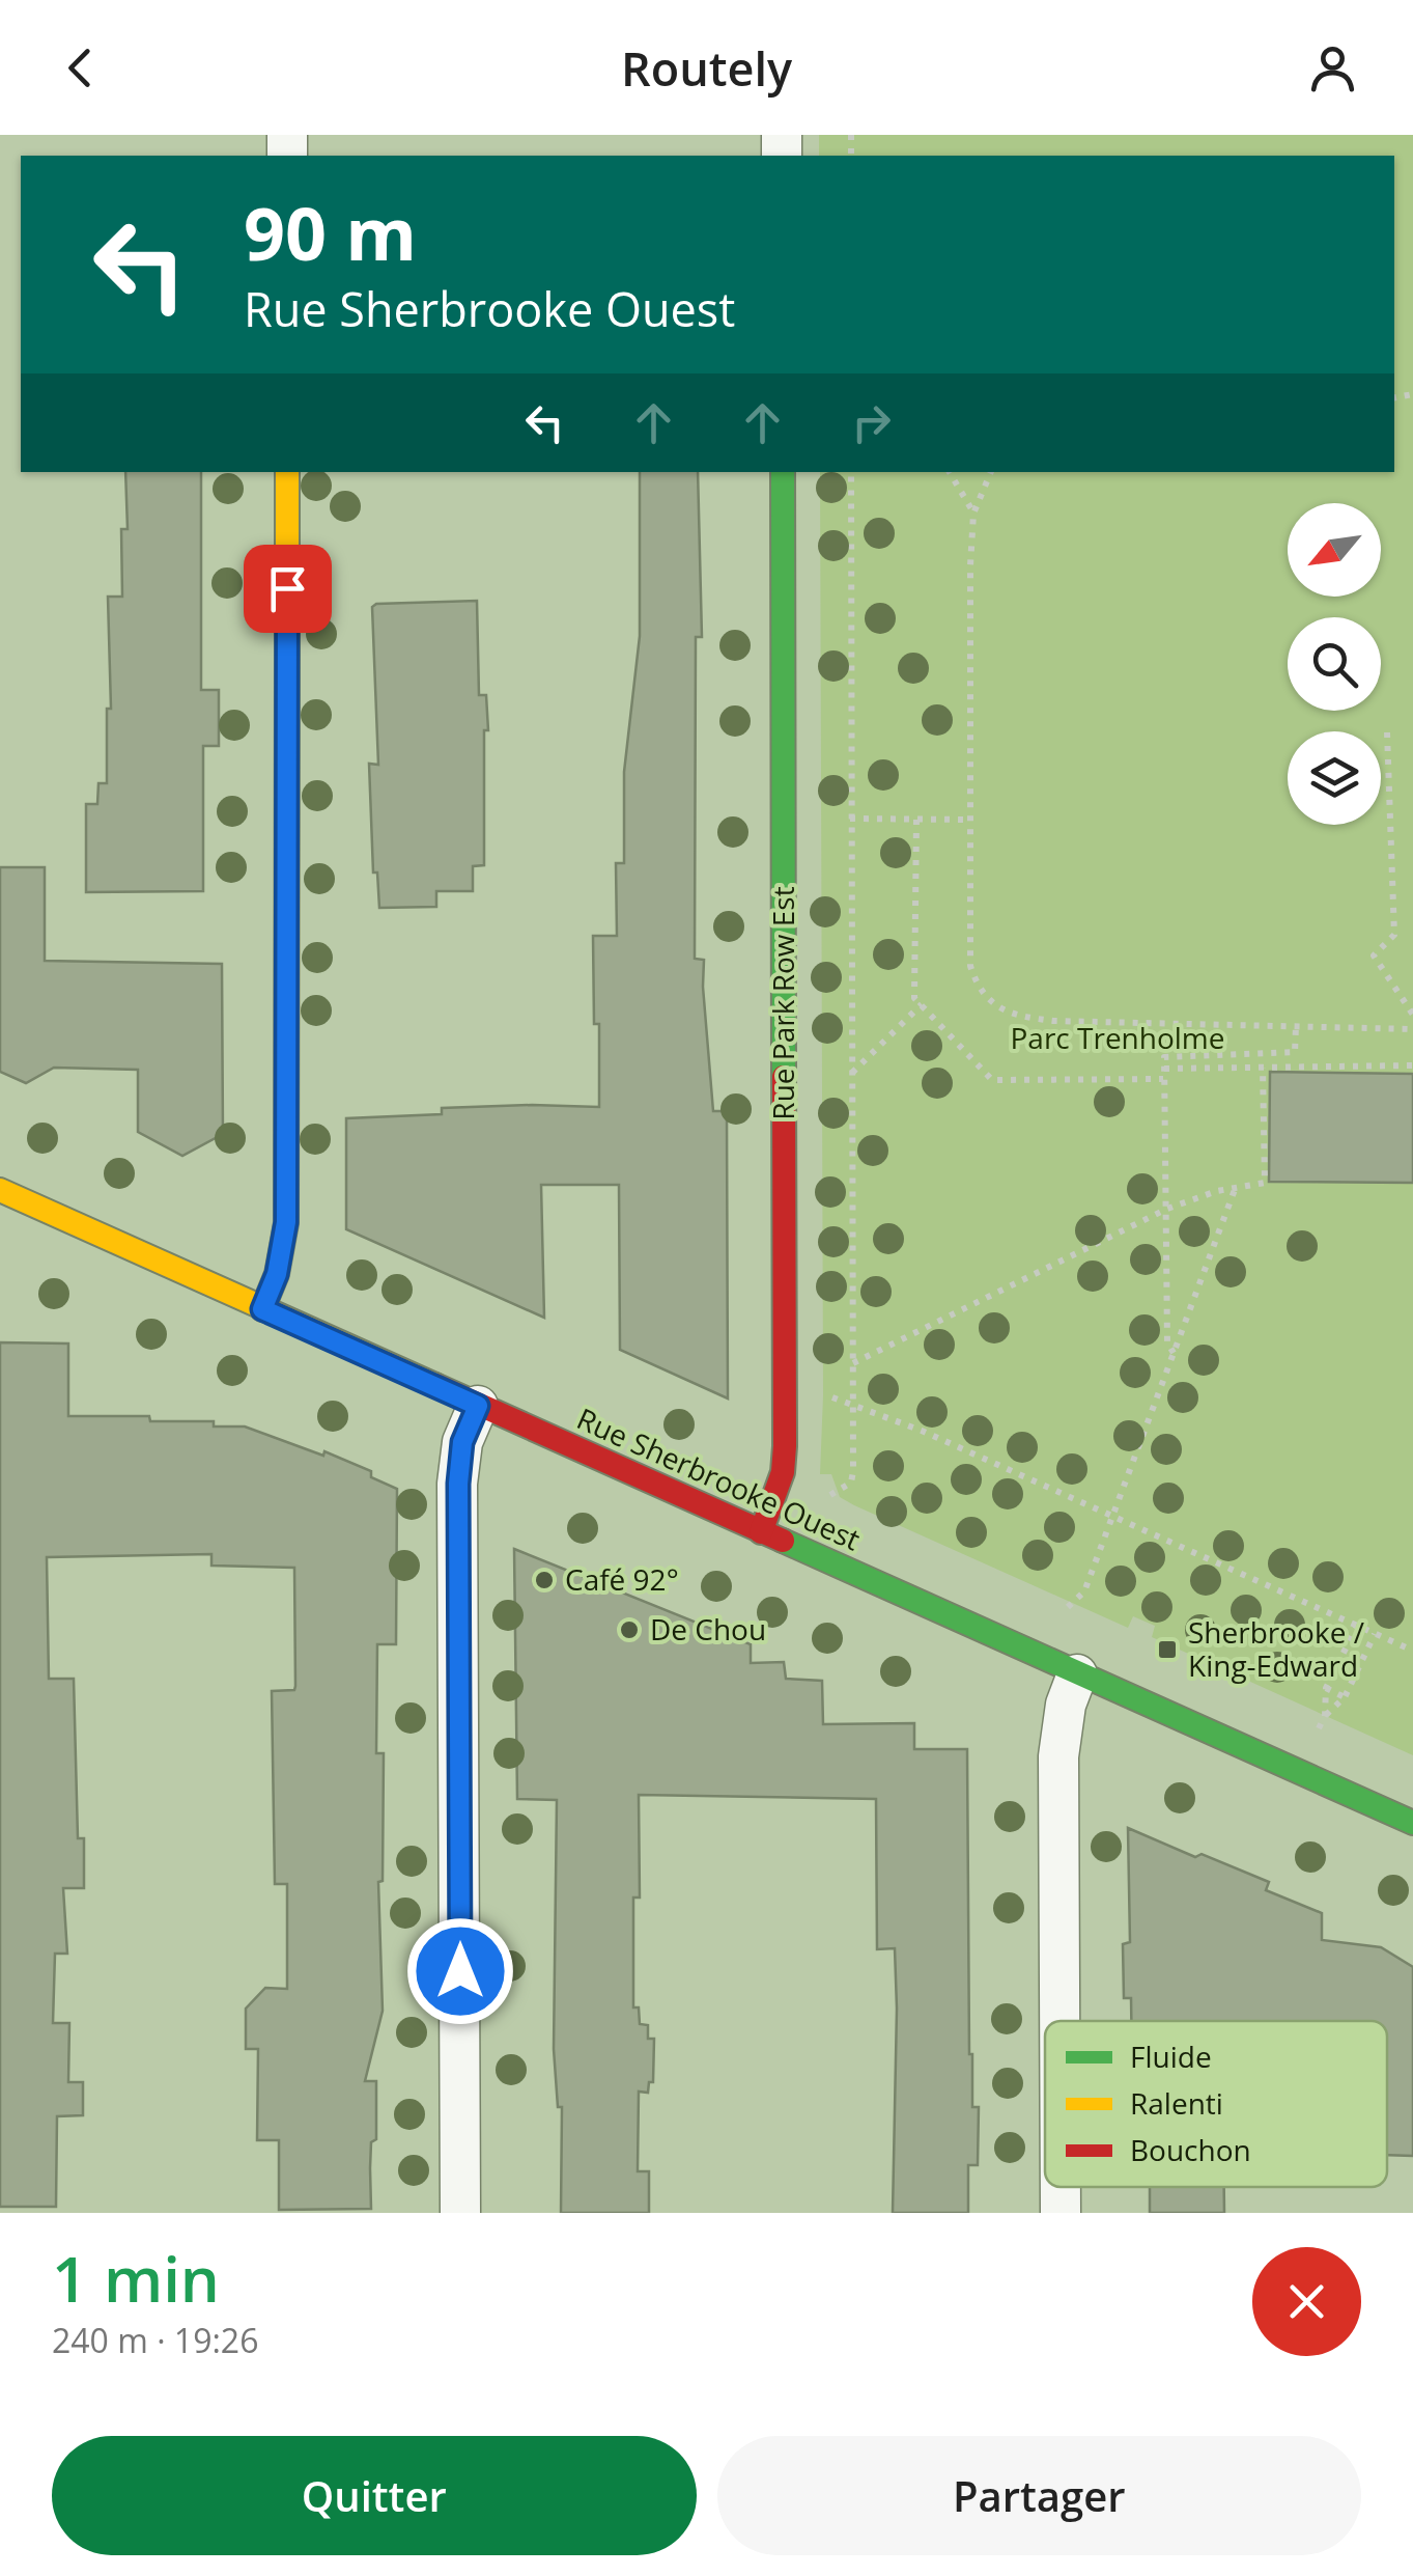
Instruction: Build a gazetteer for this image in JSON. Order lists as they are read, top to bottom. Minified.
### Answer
{"streets":{"street":["Rue Park Row Est","Rue Sherbrooke Ouest"]},"crossings":[["Rue Park Row Est","Rue Sherbrooke Ouest"]],"parks":["Parc Trenholme"],"places":{"other":["Café 92°","De Chou"],"transit":["Sherbrooke / King-Edward"]},"legend":["Fluide","Ralenti","Bouchon"],"north":"bottom left","page":{"header":"Routely","turn":["90 m","Rue Sherbrooke Ouest"],"heading":["1 min","240 m · 19:26"],"buttons":["Quitter","Partager"]}}
